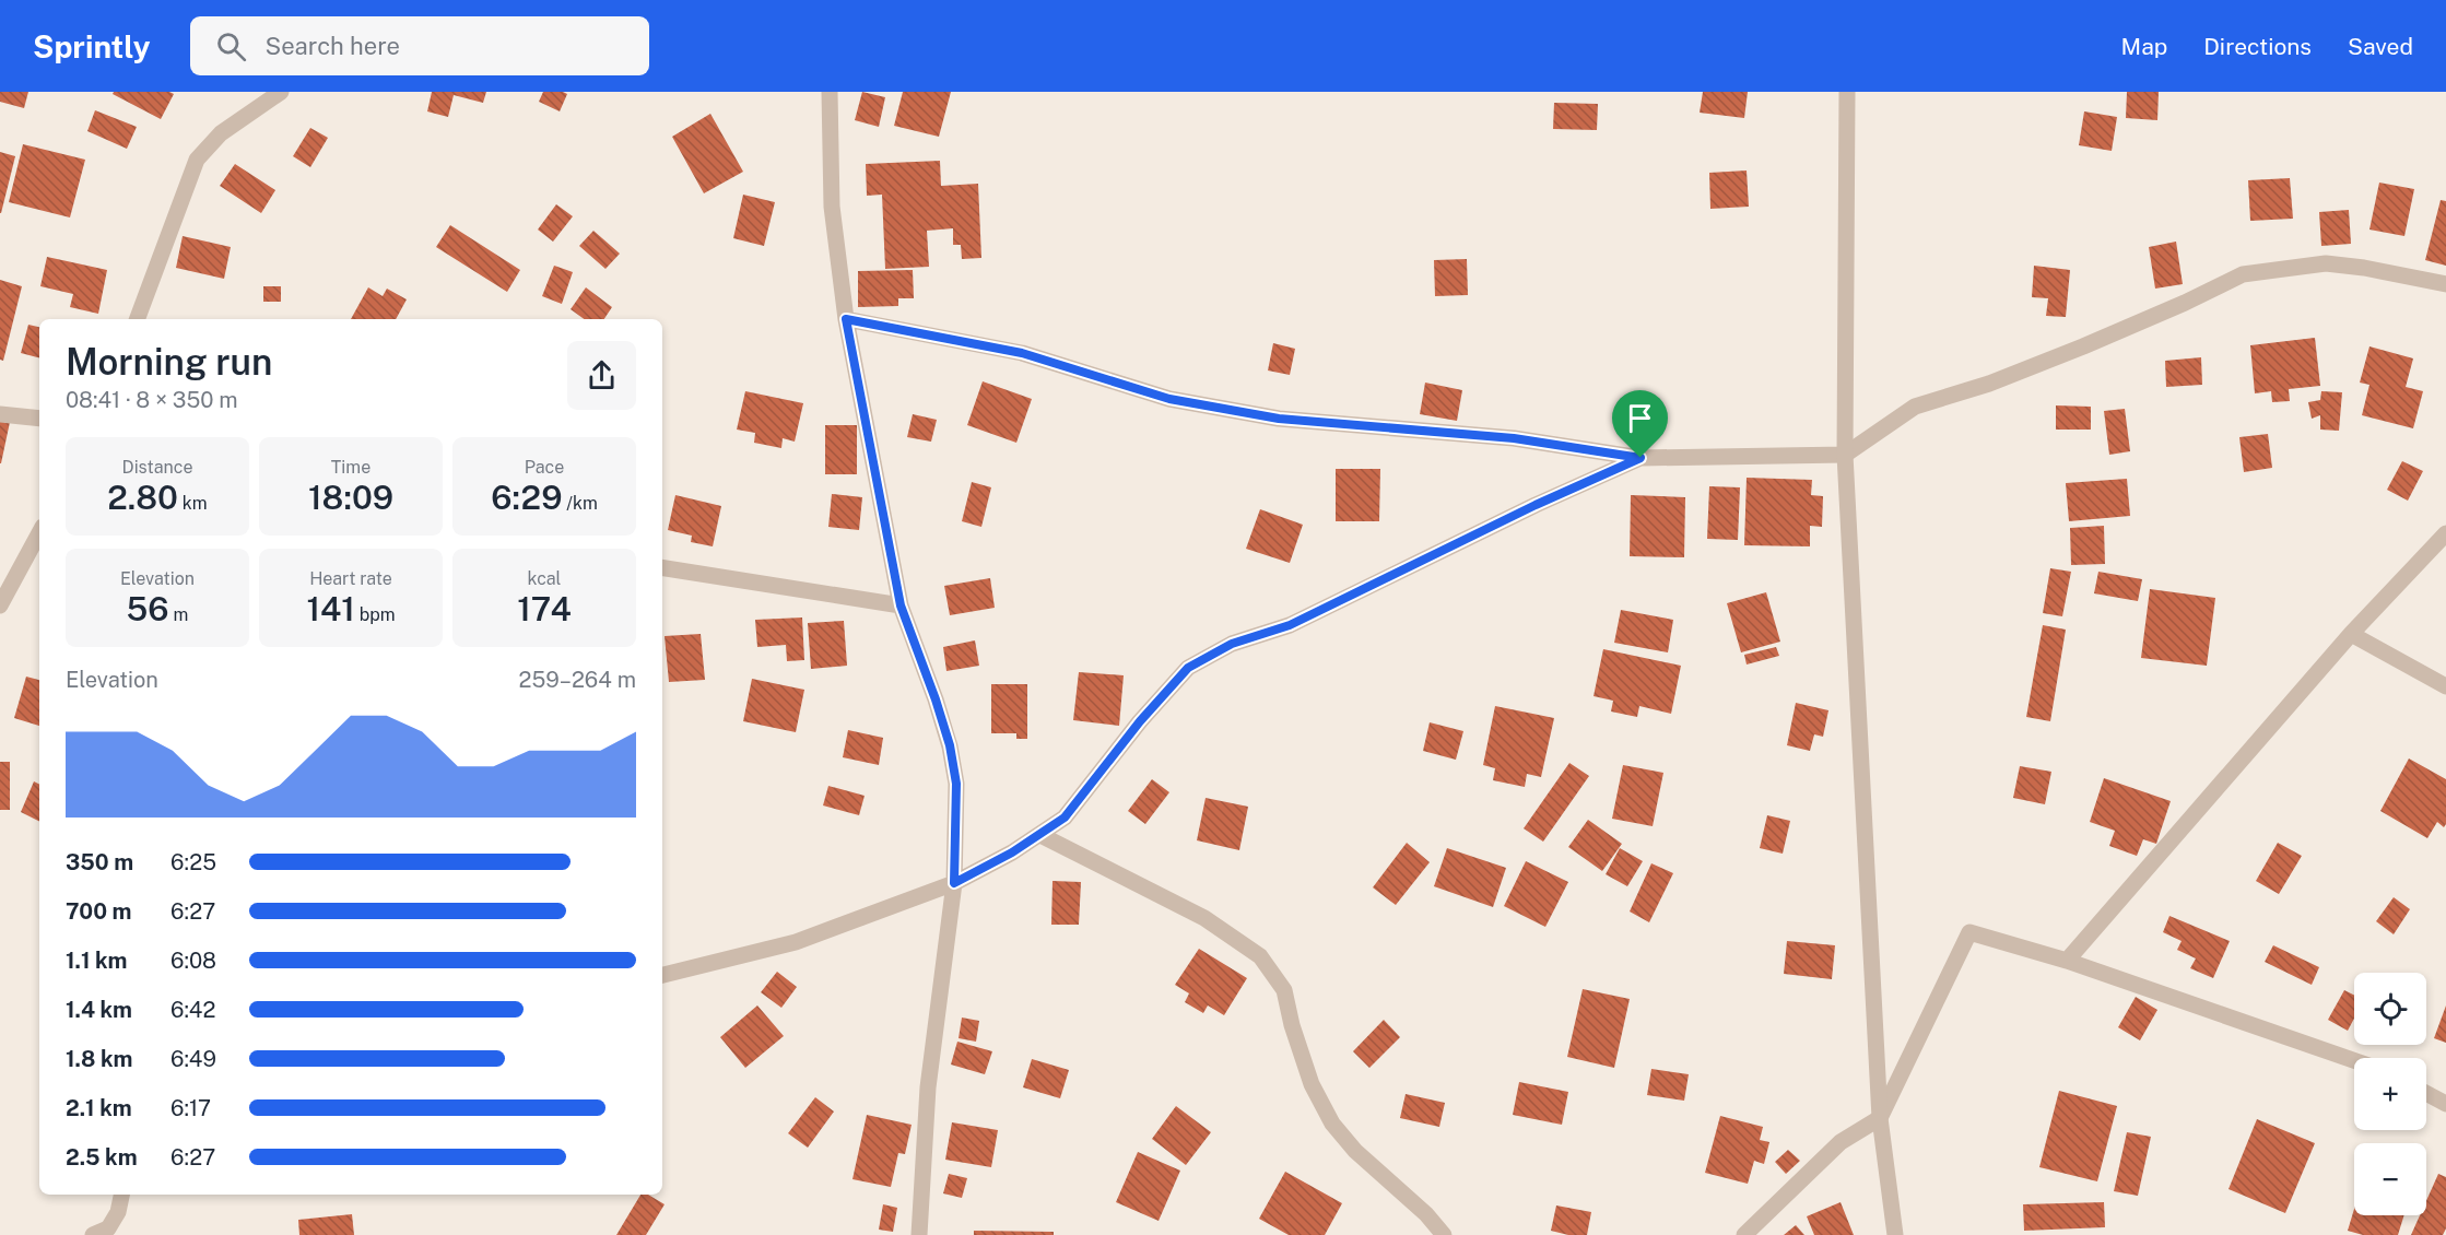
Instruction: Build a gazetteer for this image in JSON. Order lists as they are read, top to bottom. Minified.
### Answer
{"page":{"header":"Sprintly","search":"Search here","nav":["Map","Directions","Saved"],"heading":["Morning run","08:41 · 8 × 350 m"],"stats":[["Distance","2.80 km"],["Time","18:09"],["Pace","6:29 /km"],["Elevation","56 m"],["Heart rate","141 bpm"],["kcal","174"]],"chart":["Elevation","259–264 m"],"list":[{"name":"350 m","note":"6:25"},{"name":"700 m","note":"6:27"},{"name":"1.1 km","note":"6:08"},{"name":"1.4 km","note":"6:42"},{"name":"1.8 km","note":"6:49"},{"name":"2.1 km","note":"6:17"},{"name":"2.5 km","note":"6:27"}],"map_buttons":["+","−"]}}
